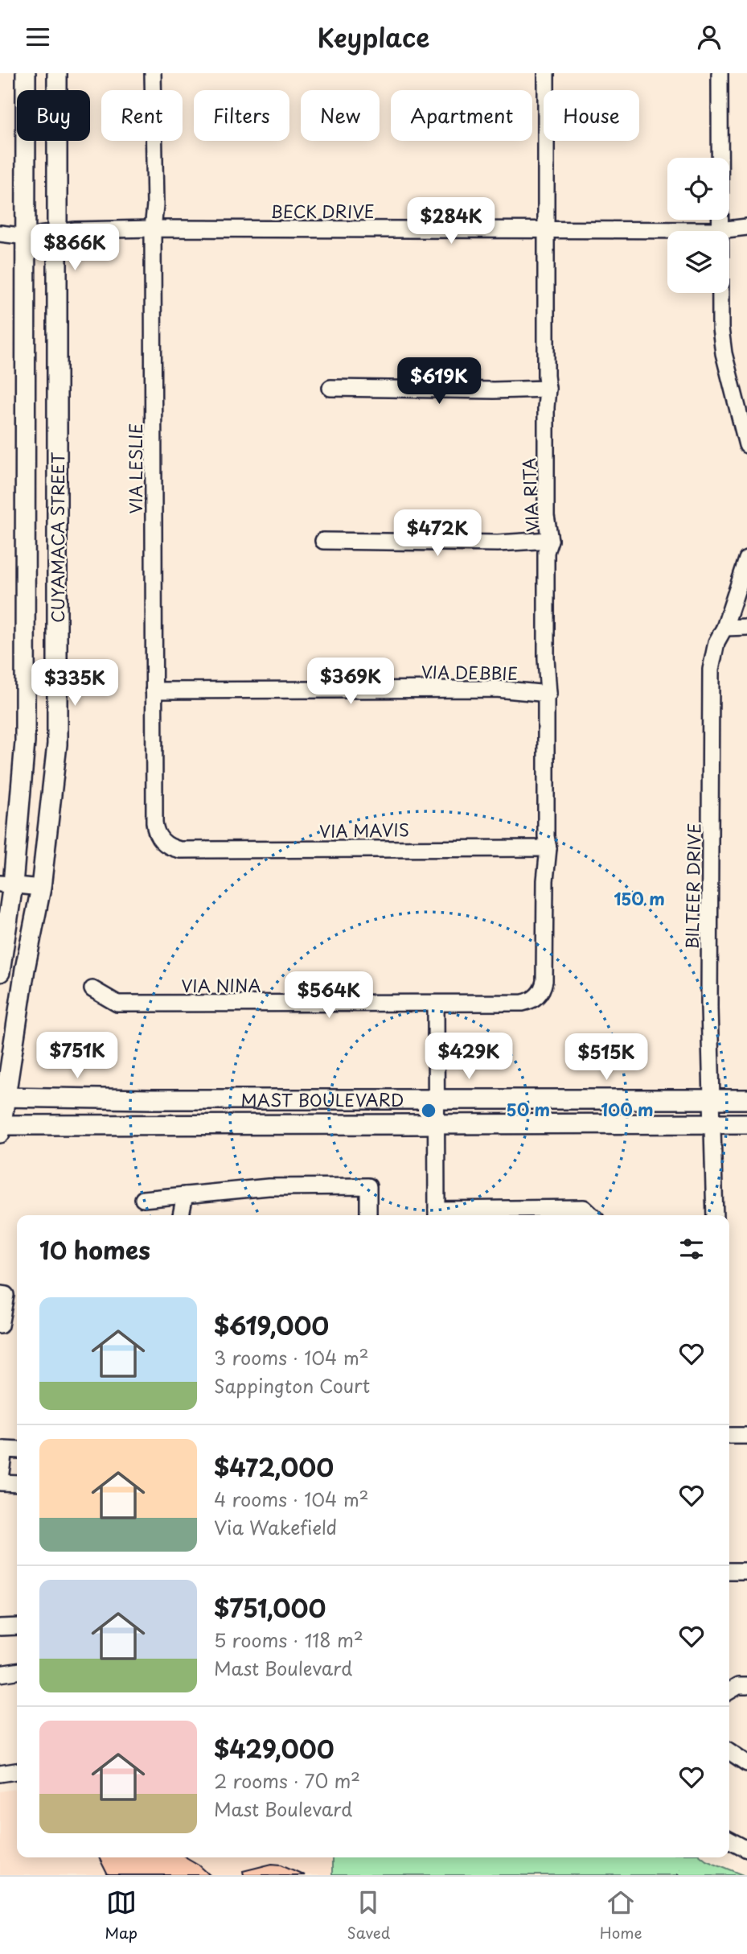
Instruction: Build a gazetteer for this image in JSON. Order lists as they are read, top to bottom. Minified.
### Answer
{"streets":{"main road":["CUYAMACA STREET","MAST BOULEVARD"],"street":["BECK DRIVE","VIA LESLIE","VIA RITA","VIA DEBBIE","VIA MAVIS","BILTEER DRIVE","VIA NINA"]},"crossings":[["BECK DRIVE","VIA LESLIE"],["BECK DRIVE","VIA RITA"],["BECK DRIVE","CUYAMACA STREET"],["VIA LESLIE","VIA DEBBIE"],["VIA LESLIE","VIA MAVIS"],["VIA RITA","VIA DEBBIE"],["VIA RITA","VIA MAVIS"],["VIA RITA","VIA NINA"],["CUYAMACA STREET","MAST BOULEVARD"],["BILTEER DRIVE","MAST BOULEVARD"]],"page":{"header":"Keyplace","chip":["Buy","Rent","Filters","New","Apartment","House"],"price":["$284K","$866K","$619K","$472K","$369K","$335K","$564K","$751K","$429K","$515K"],"heading":"10 homes","list":[{"name":"$619,000","note":"3 rooms · 104 m² · Sappington Court"},{"name":"$472,000","note":"4 rooms · 104 m² · Via Wakefield"},{"name":"$751,000","note":"5 rooms · 118 m² · Mast Boulevard"},{"name":"$429,000","note":"2 rooms · 70 m² · Mast Boulevard"}],"tabs":["Map","Saved","Home"]},"rings":["150 m","50 m","100 m"]}
